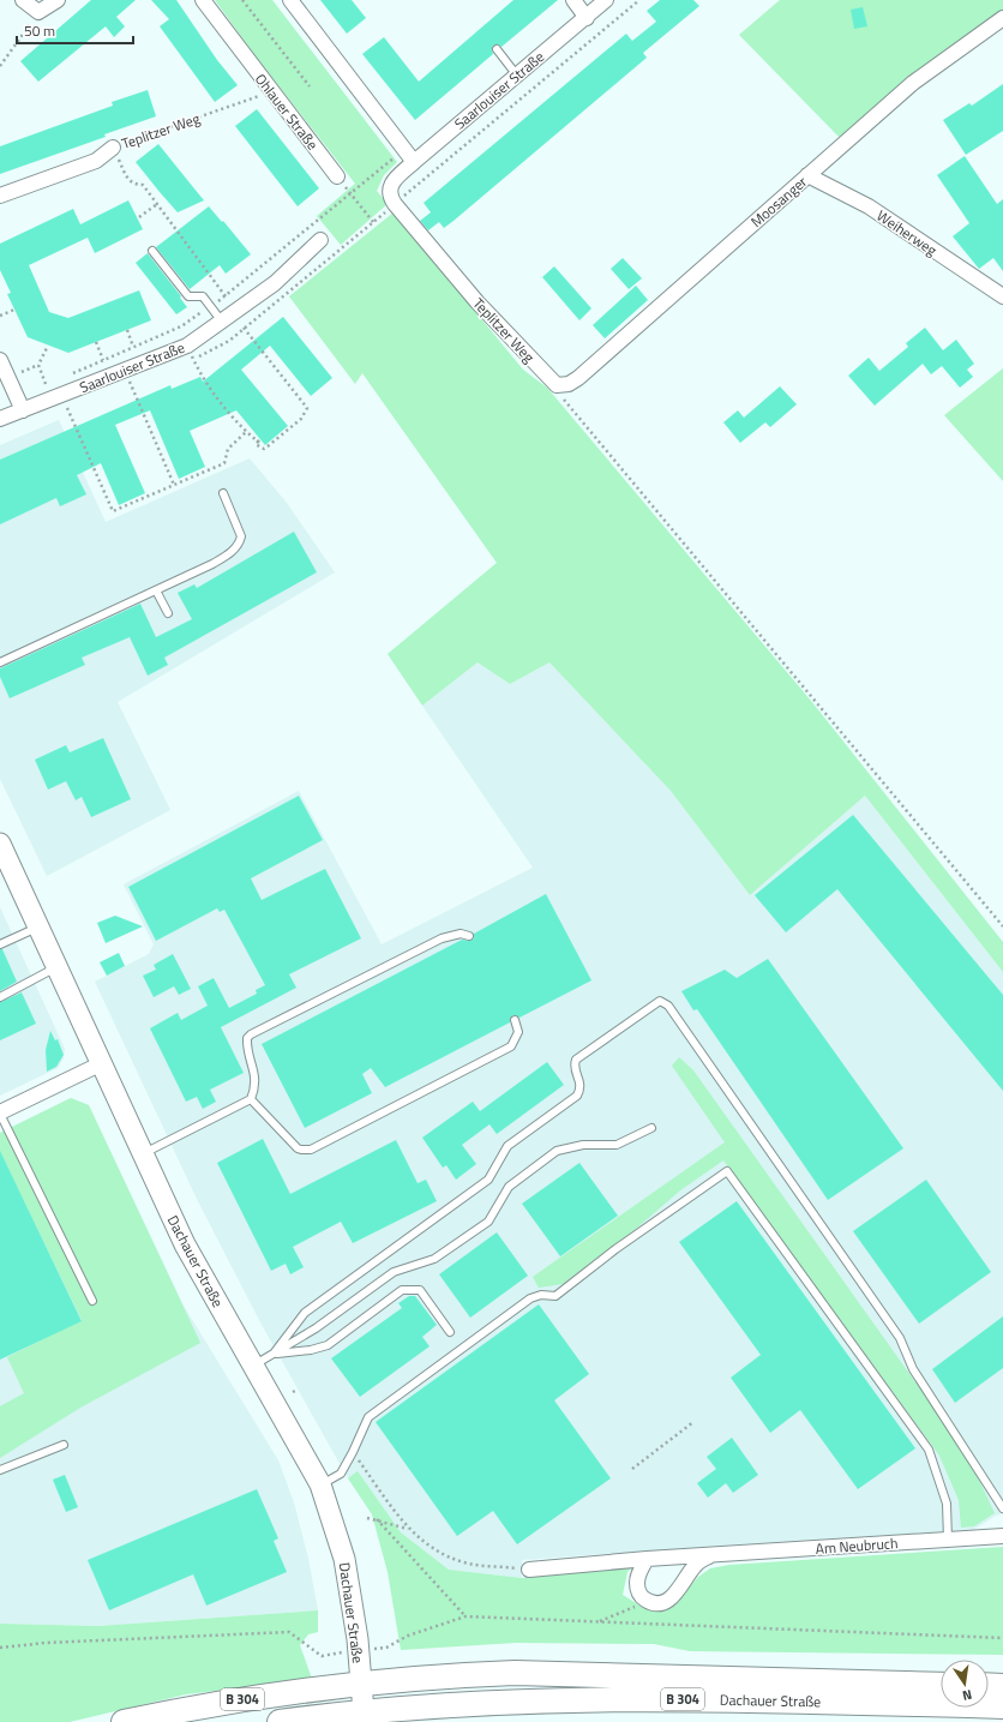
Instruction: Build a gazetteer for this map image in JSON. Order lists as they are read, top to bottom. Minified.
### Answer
{"streets":{"main road":["Dachauer Straße","B 304"],"street":["Saarlouiser Straße","Ohlauer Straße","Teplitzer Weg","Moosanger","Weiherweg","Am Neubruch"]},"crossings":[["Saarlouiser Straße","Teplitzer Weg"],["Ohlauer Straße","Teplitzer Weg"],["Teplitzer Weg","Moosanger"],["Moosanger","Weiherweg"],["Dachauer Straße","B 304"]],"scale_bar":"50 m","north":"bottom"}
